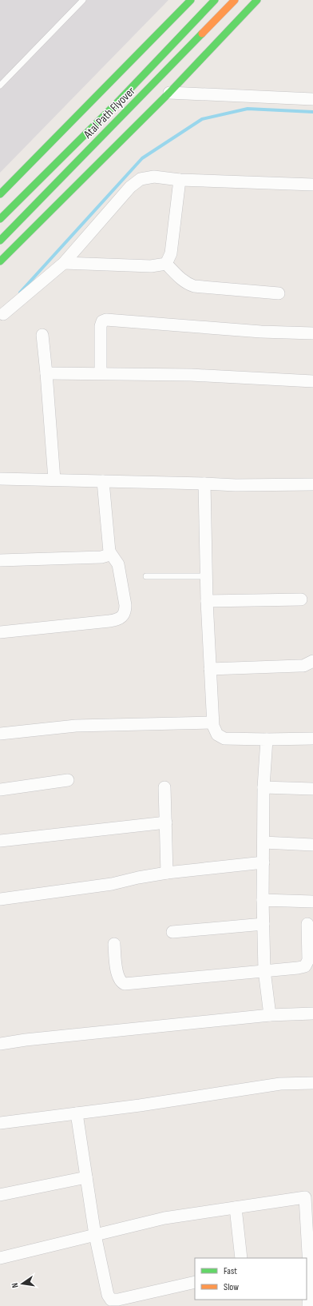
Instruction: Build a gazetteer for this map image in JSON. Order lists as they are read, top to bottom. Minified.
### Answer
{"streets":{"main road":["Atal Path Flyover"]},"legend":["Fast","Slow"],"north":"left"}
